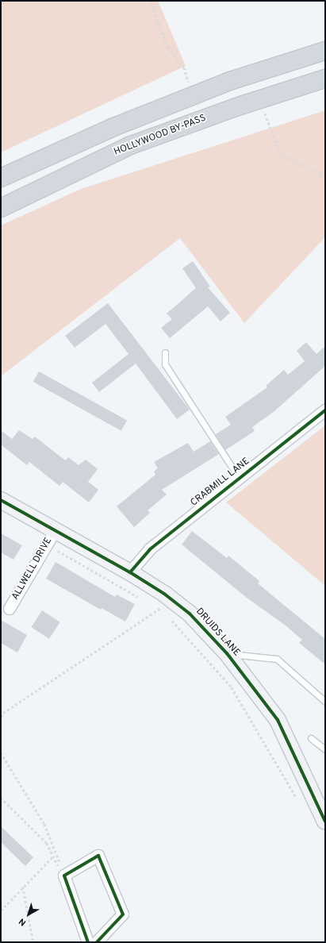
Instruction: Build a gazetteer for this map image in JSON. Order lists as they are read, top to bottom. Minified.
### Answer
{"streets":{"highway":["HOLLYWOOD BY-PASS"],"street":["CRABMILL LANE","ALLWELL DRIVE","DRUIDS LANE"]},"crossings":[["CRABMILL LANE","DRUIDS LANE"],["ALLWELL DRIVE","DRUIDS LANE"]],"north":"bottom left"}
